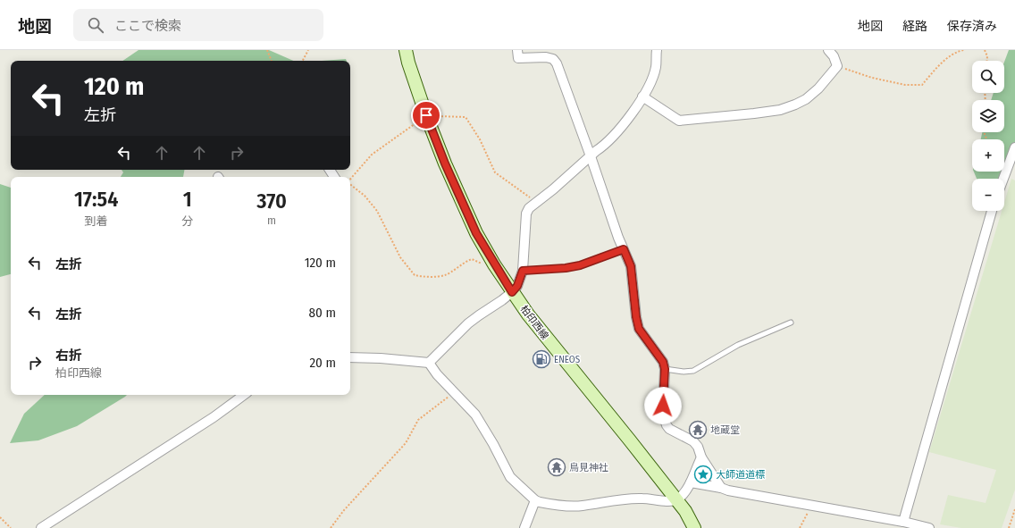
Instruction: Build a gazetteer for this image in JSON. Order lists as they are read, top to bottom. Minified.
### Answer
{"streets":{"main road":["柏印西線"]},"places":{"fuel station":["ENEOS"],"temple":["地蔵堂","鳥見神社"],"place":["大師道道標"]},"page":{"header":"地図","search":"ここで検索","nav":["地図","経路","保存済み"],"map_buttons":["+","−"],"turn":["120 m","左折"],"eta":["17:54","到着","1","分","370","m"],"list":[{"name":"左折","value":"120 m"},{"name":"左折","value":"80 m"},{"name":"右折","note":"柏印西線","value":"20 m"}]}}
